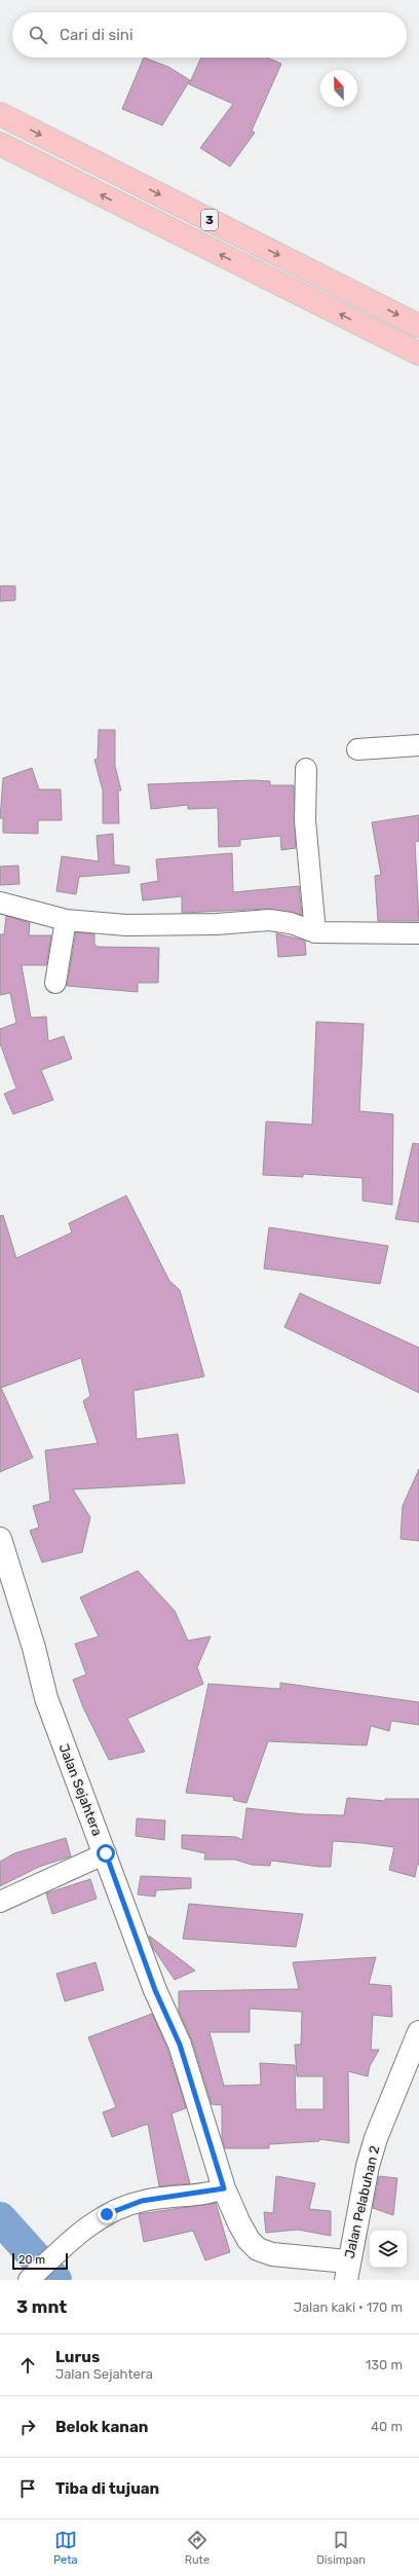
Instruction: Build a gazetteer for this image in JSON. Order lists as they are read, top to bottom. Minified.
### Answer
{"streets":{"main road":["3"],"street":["Jalan Sejahtera","Jalan Pelabuhan 2"]},"crossings":[["Jalan Sejahtera","Jalan Pelabuhan 2"]],"scale_bar":"20 m","north":"top","page":{"search":"Cari di sini","scale":"20 m","heading":["3 mnt","Jalan kaki · 170 m"],"list":[["Lurus","Jalan Sejahtera","130 m"],["Belok kanan","40 m"],"Tiba di tujuan"],"nav":["Peta","Rute","Disimpan"]}}
